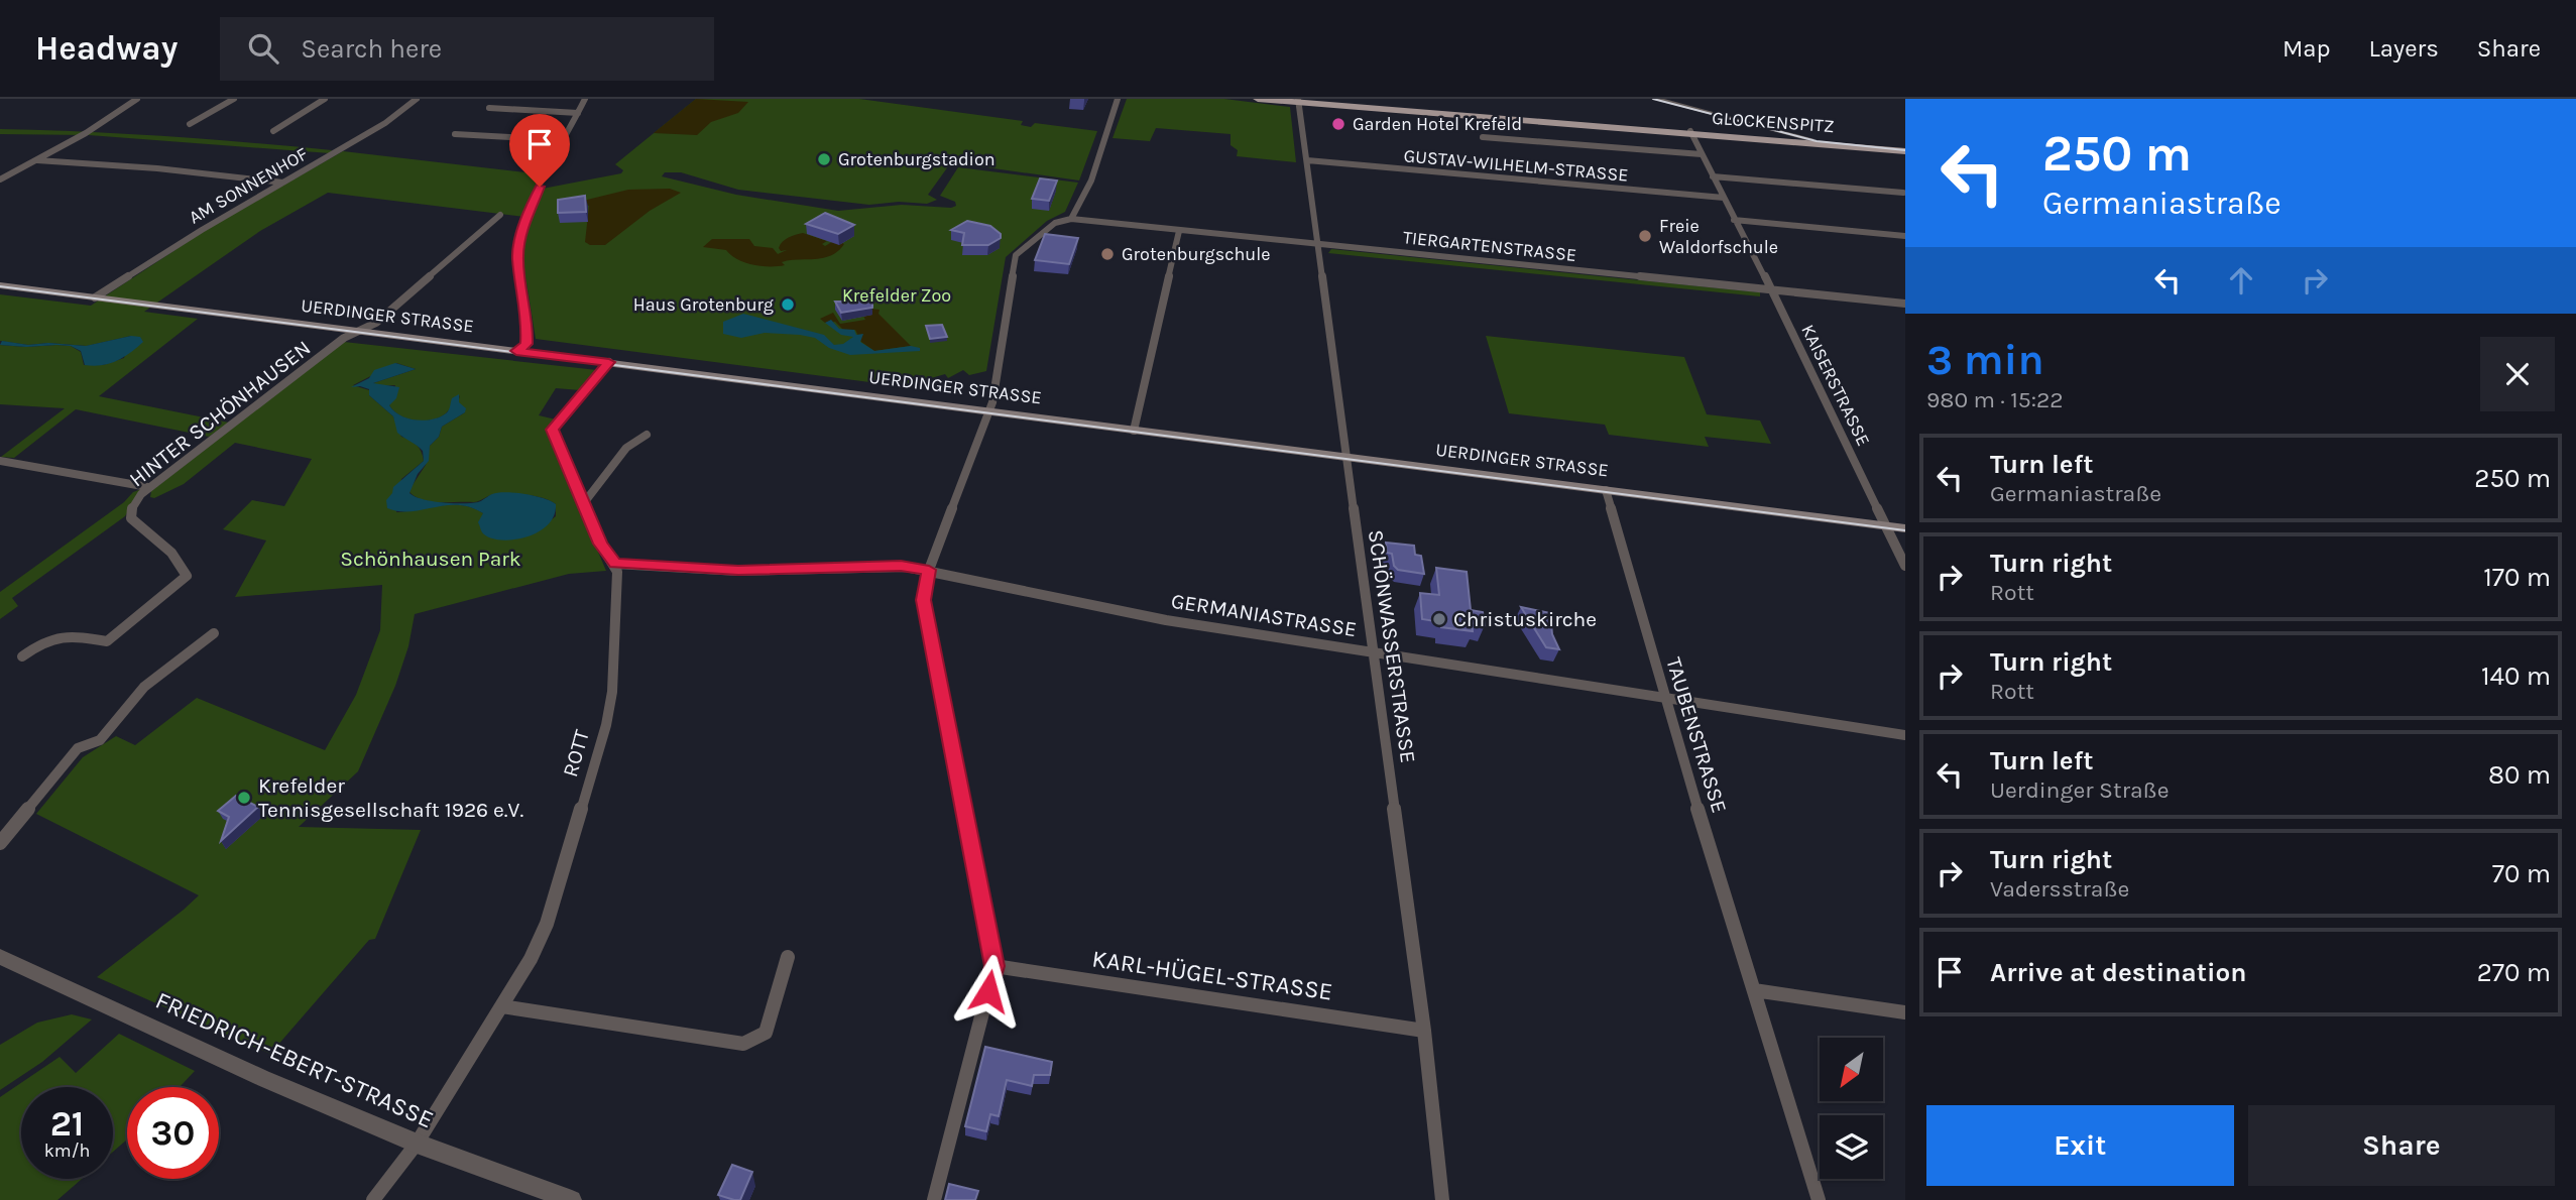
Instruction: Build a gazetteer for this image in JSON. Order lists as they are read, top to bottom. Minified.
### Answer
{"streets":{"main road":["GLOCKENSPITZ","UERDINGER STRASSE"],"street":["GUSTAV-WILHELM-STRASSE","AM SONNENHOF","TIERGARTENSTRASSE","KAISERSTRASSE","HINTER SCHÖNHAUSEN","GERMANIASTRASSE","SCHÖNWASSERSTRASSE","TAUBENSTRASSE","ROTT","KARL-HÜGEL-STRASSE","FRIEDRICH-EBERT-STRASSE"]},"crossings":[["GLOCKENSPITZ","KAISERSTRASSE"],["GLOCKENSPITZ","SCHÖNWASSERSTRASSE"],["GUSTAV-WILHELM-STRASSE","KAISERSTRASSE"],["GUSTAV-WILHELM-STRASSE","SCHÖNWASSERSTRASSE"],["AM SONNENHOF","UERDINGER STRASSE"],["TIERGARTENSTRASSE","KAISERSTRASSE"],["TIERGARTENSTRASSE","SCHÖNWASSERSTRASSE"],["UERDINGER STRASSE","KAISERSTRASSE"],["UERDINGER STRASSE","HINTER SCHÖNHAUSEN"],["UERDINGER STRASSE","SCHÖNWASSERSTRASSE"],["UERDINGER STRASSE","TAUBENSTRASSE"],["UERDINGER STRASSE","ROTT"],["GERMANIASTRASSE","SCHÖNWASSERSTRASSE"],["GERMANIASTRASSE","TAUBENSTRASSE"],["GERMANIASTRASSE","ROTT"],["SCHÖNWASSERSTRASSE","KARL-HÜGEL-STRASSE"],["ROTT","FRIEDRICH-EBERT-STRASSE"]],"parks":["Krefelder Zoo","Schönhausen Park"],"places":["Garden Hotel Krefeld","Grotenburgstadion","Freie Waldorfschule","Grotenburgschule","Haus Grotenburg","Christuskirche","Krefelder Tennisgesellschaft 1926 e.V."],"north":"bottom left","page":{"header":"Headway","search":"Search here","nav":["Map","Layers","Share"],"turn":["250 m","Germaniastraße"],"heading":["3 min","980 m · 15:22"],"list":[{"name":"Turn left","note":"Germaniastraße","value":"250 m"},{"name":"Turn right","note":"Rott","value":"170 m"},{"name":"Turn right","note":"Rott","value":"140 m"},{"name":"Turn left","note":"Uerdinger Straße","value":"80 m"},{"name":"Turn right","note":"Vadersstraße","value":"70 m"},{"name":"Arrive at destination","value":"270 m"}],"speed":"21 km/h","limit":"30","buttons":["Exit","Share"]}}
